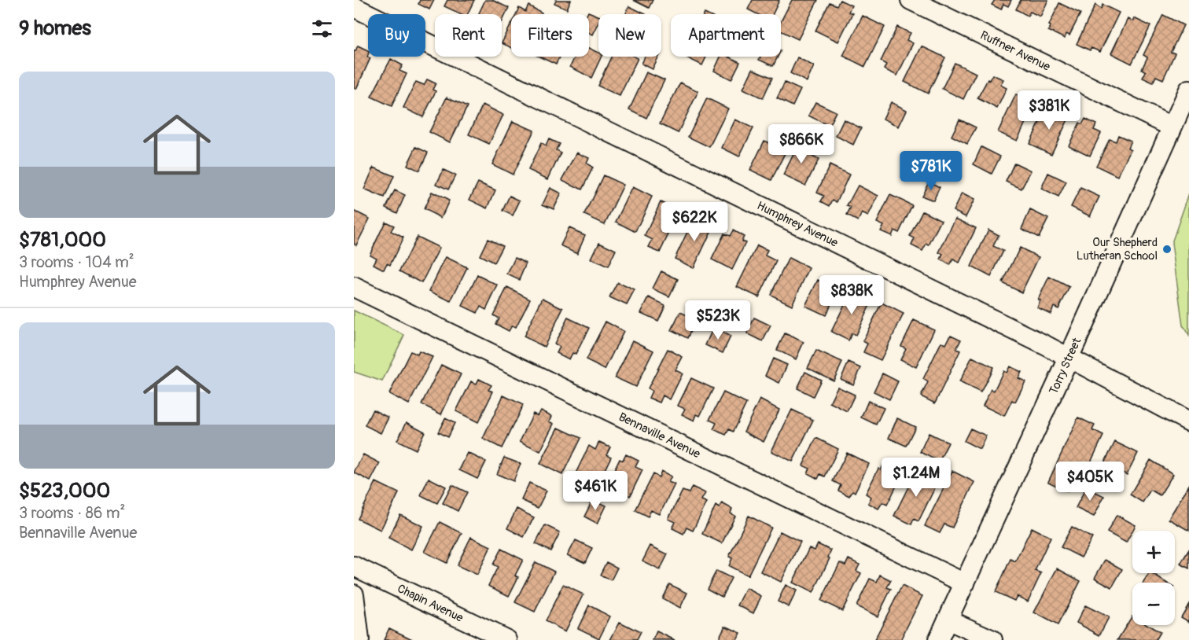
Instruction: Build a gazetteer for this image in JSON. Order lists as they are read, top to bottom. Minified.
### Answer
{"streets":{"street":["Ruffner Avenue","Humphrey Avenue","Torry Street","Bennaville Avenue","Chapin Avenue"]},"crossings":[["Ruffner Avenue","Torry Street"],["Humphrey Avenue","Torry Street"],["Torry Street","Bennaville Avenue"]],"places":["Our Shepherd Lutheran School"],"page":{"heading":"9 homes","chip":["Buy","Rent","Filters","New","Apartment"],"list":[{"name":"$781,000","note":"3 rooms · 104 m² · Humphrey Avenue"},{"name":"$523,000","note":"3 rooms · 86 m² · Bennaville Avenue"}],"price":["$381K","$866K","$781K","$622K","$838K","$523K","$1.24M","$405K","$461K"],"map_buttons":["+","−"]}}
